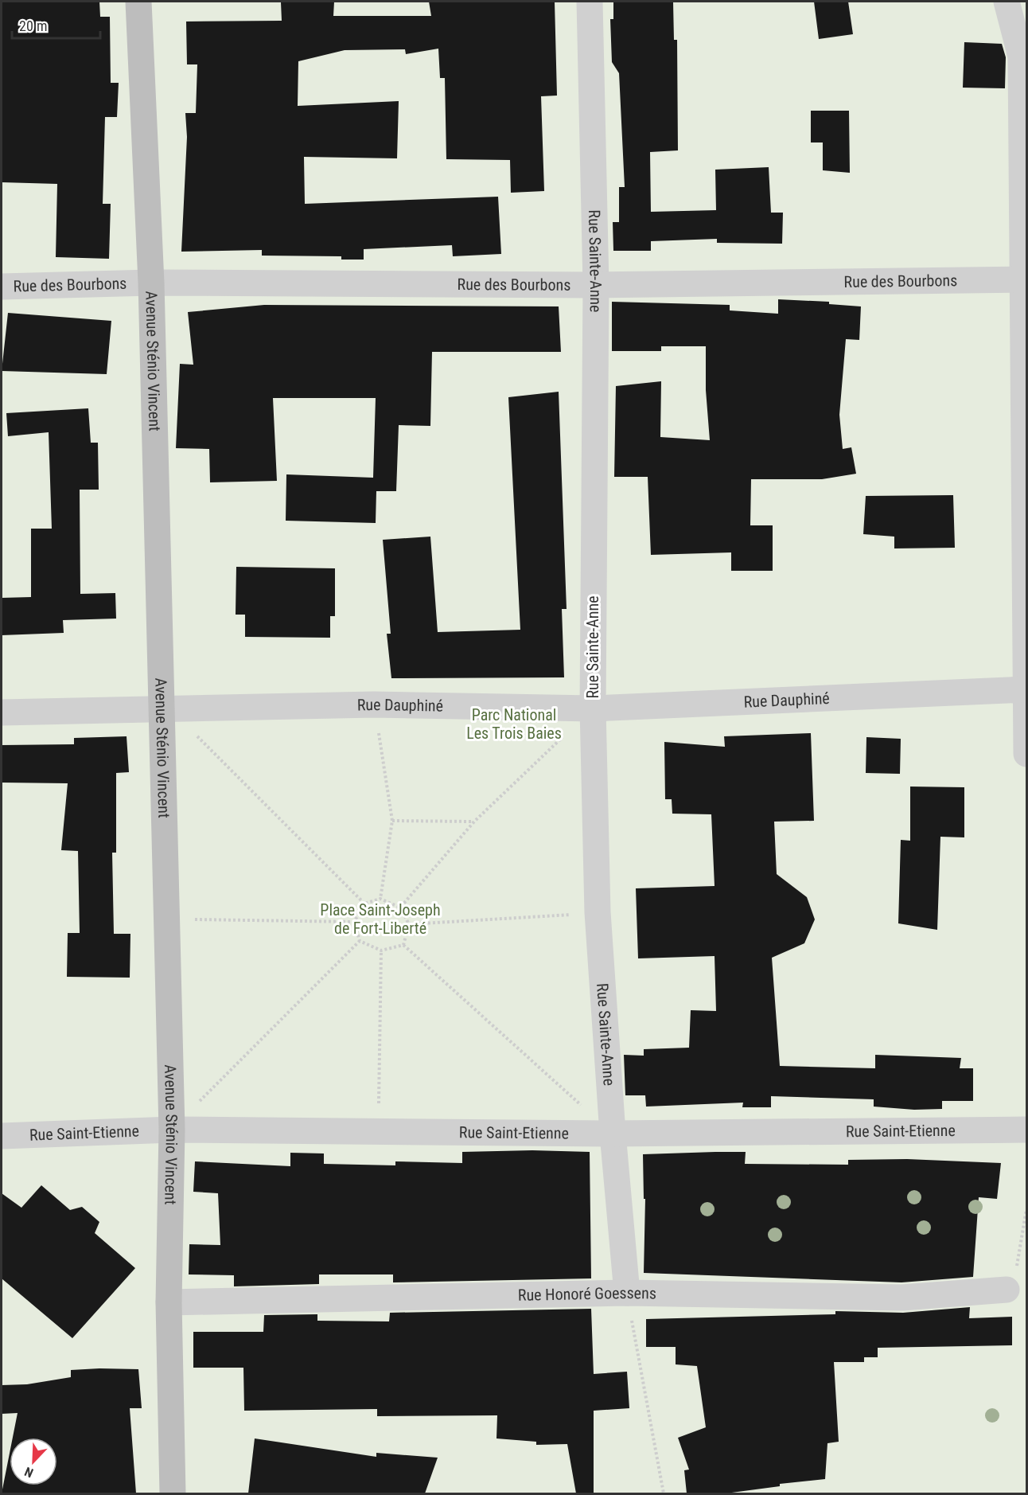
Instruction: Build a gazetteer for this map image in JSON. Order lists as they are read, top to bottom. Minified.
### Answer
{"streets":{"street":["Rue Sainte-Anne","Rue des Bourbons","Avenue Sténio Vincent","Rue Dauphiné","Rue Saint-Etienne","Rue Honoré Goessens"]},"crossings":[["Rue Sainte-Anne","Rue des Bourbons"],["Rue Sainte-Anne","Rue Dauphiné"],["Rue Sainte-Anne","Rue Saint-Etienne"],["Rue Sainte-Anne","Rue Honoré Goessens"],["Rue des Bourbons","Avenue Sténio Vincent"],["Avenue Sténio Vincent","Rue Dauphiné"],["Avenue Sténio Vincent","Rue Saint-Etienne"],["Avenue Sténio Vincent","Rue Honoré Goessens"]],"parks":["Parc National Les Trois Baies","Place Saint-Joseph de Fort-Liberté"],"scale_bar":"20 m","north":"bottom left"}
